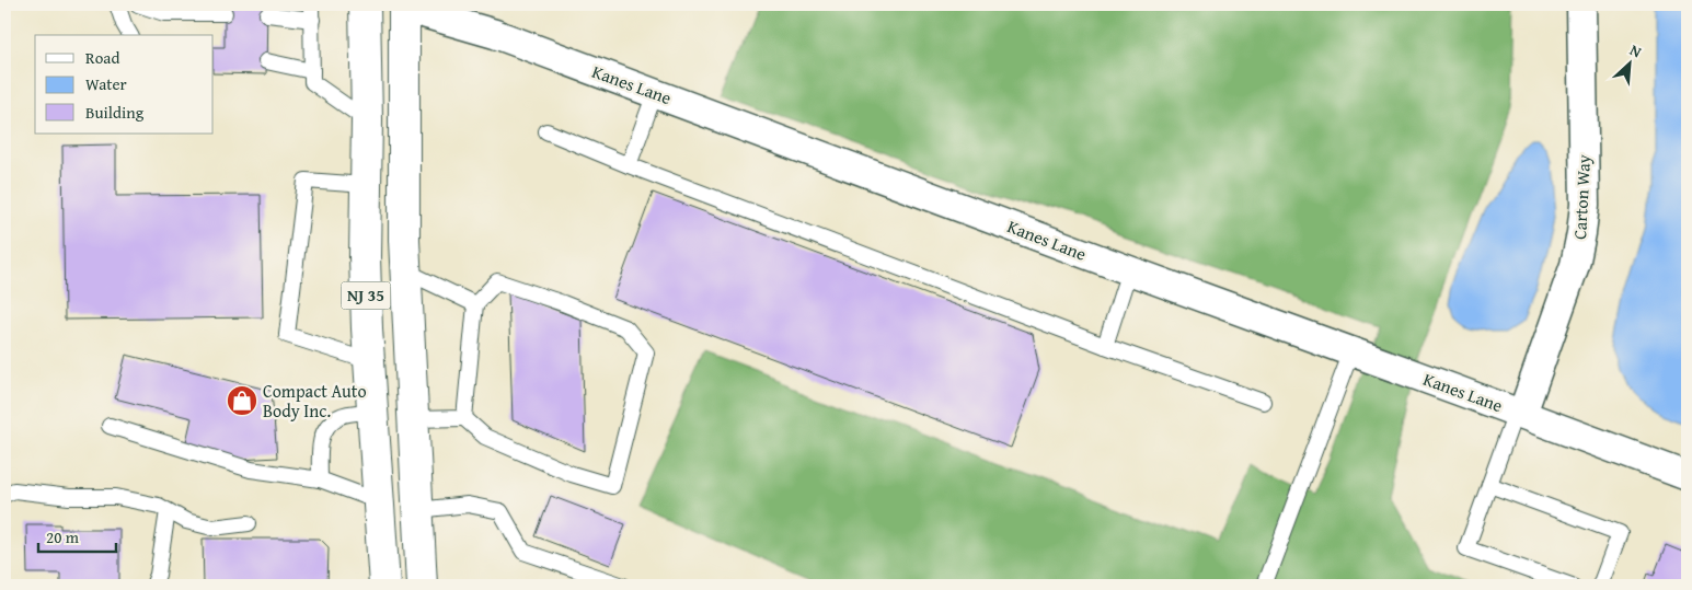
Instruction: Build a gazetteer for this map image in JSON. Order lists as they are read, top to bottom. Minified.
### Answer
{"streets":{"highway":["NJ 35"],"street":["Kanes Lane","Carton Way"]},"crossings":[["Kanes Lane","Carton Way"],["Kanes Lane","NJ 35"]],"places":{"shop":["Compact Auto Body Inc."]},"legend":["Road","Water","Building"],"scale_bar":"20 m","north":"top right"}
